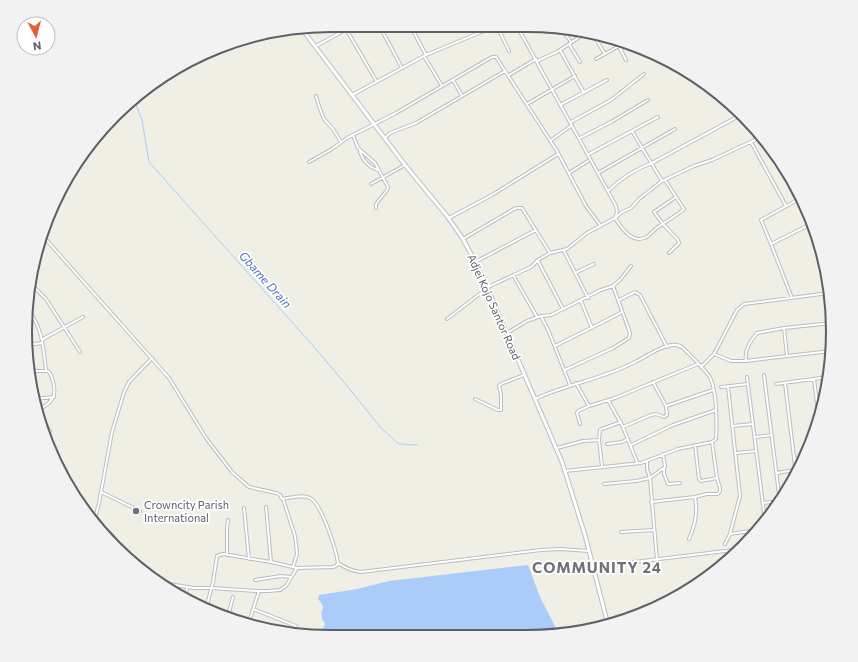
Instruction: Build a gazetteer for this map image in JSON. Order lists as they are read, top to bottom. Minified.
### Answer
{"streets":{"street":["Adjei Kojo Santor Road"]},"districts":["COMMUNITY 24"],"water":["Gbame Drain"],"places":["Crowncity Parish International"],"north":"bottom"}
